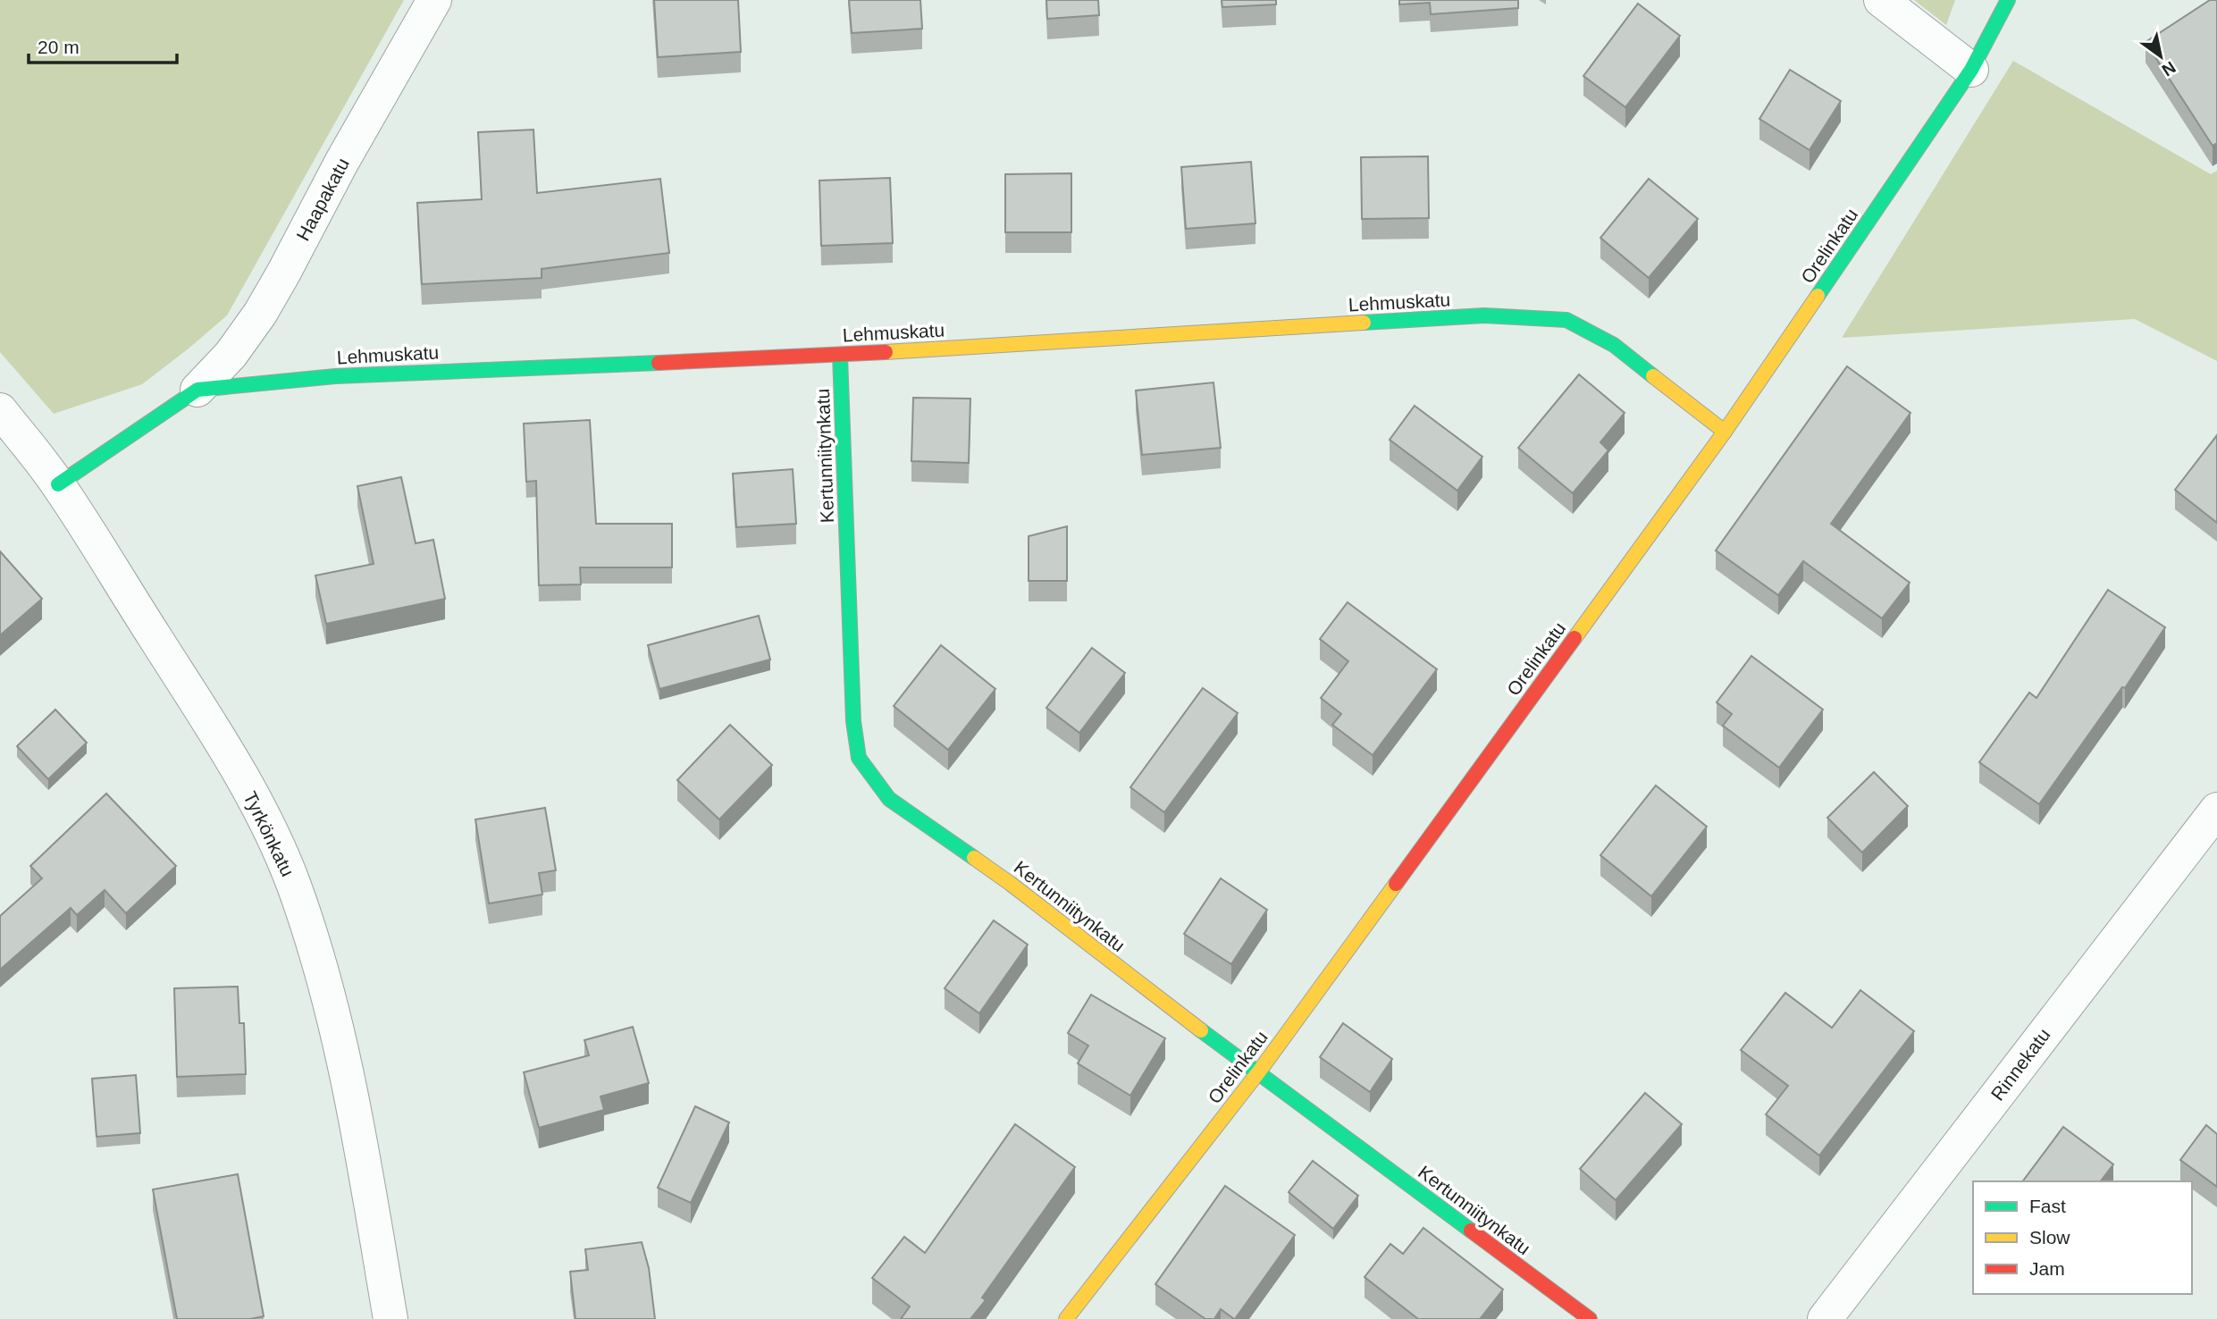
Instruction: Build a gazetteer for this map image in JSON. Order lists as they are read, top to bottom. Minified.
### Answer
{"streets":{"street":["Haapakatu","Orelinkatu","Lehmuskatu","Kertunniitynkatu","Tyrkönkatu","Rinnekatu"]},"crossings":[["Haapakatu","Lehmuskatu"],["Orelinkatu","Lehmuskatu"],["Orelinkatu","Kertunniitynkatu"],["Lehmuskatu","Kertunniitynkatu"],["Lehmuskatu","Tyrkönkatu"]],"legend":["Fast","Slow","Jam"],"scale_bar":"20 m","north":"bottom right"}
